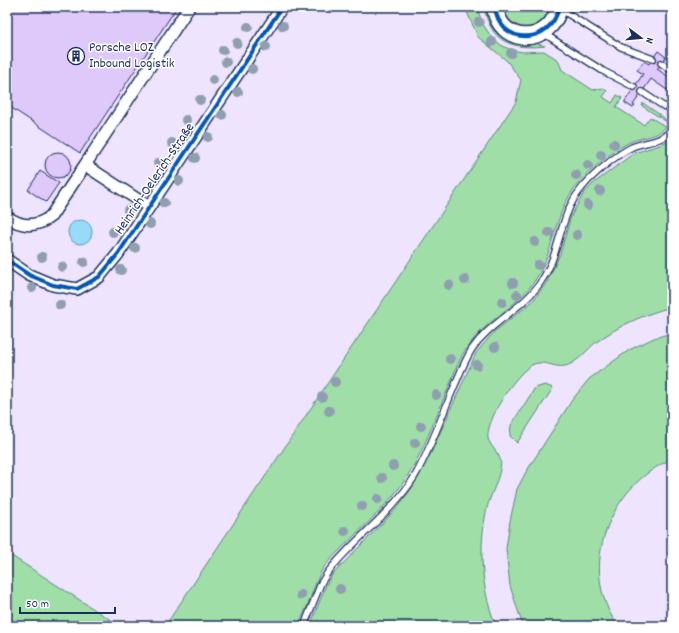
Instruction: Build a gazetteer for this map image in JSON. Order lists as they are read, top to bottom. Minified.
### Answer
{"streets":{"street":["Heinrich-Oelerich-Straße"]},"places":{"building":["Porsche LOZ Inbound Logistik"]},"scale_bar":"50 m","north":"right"}
